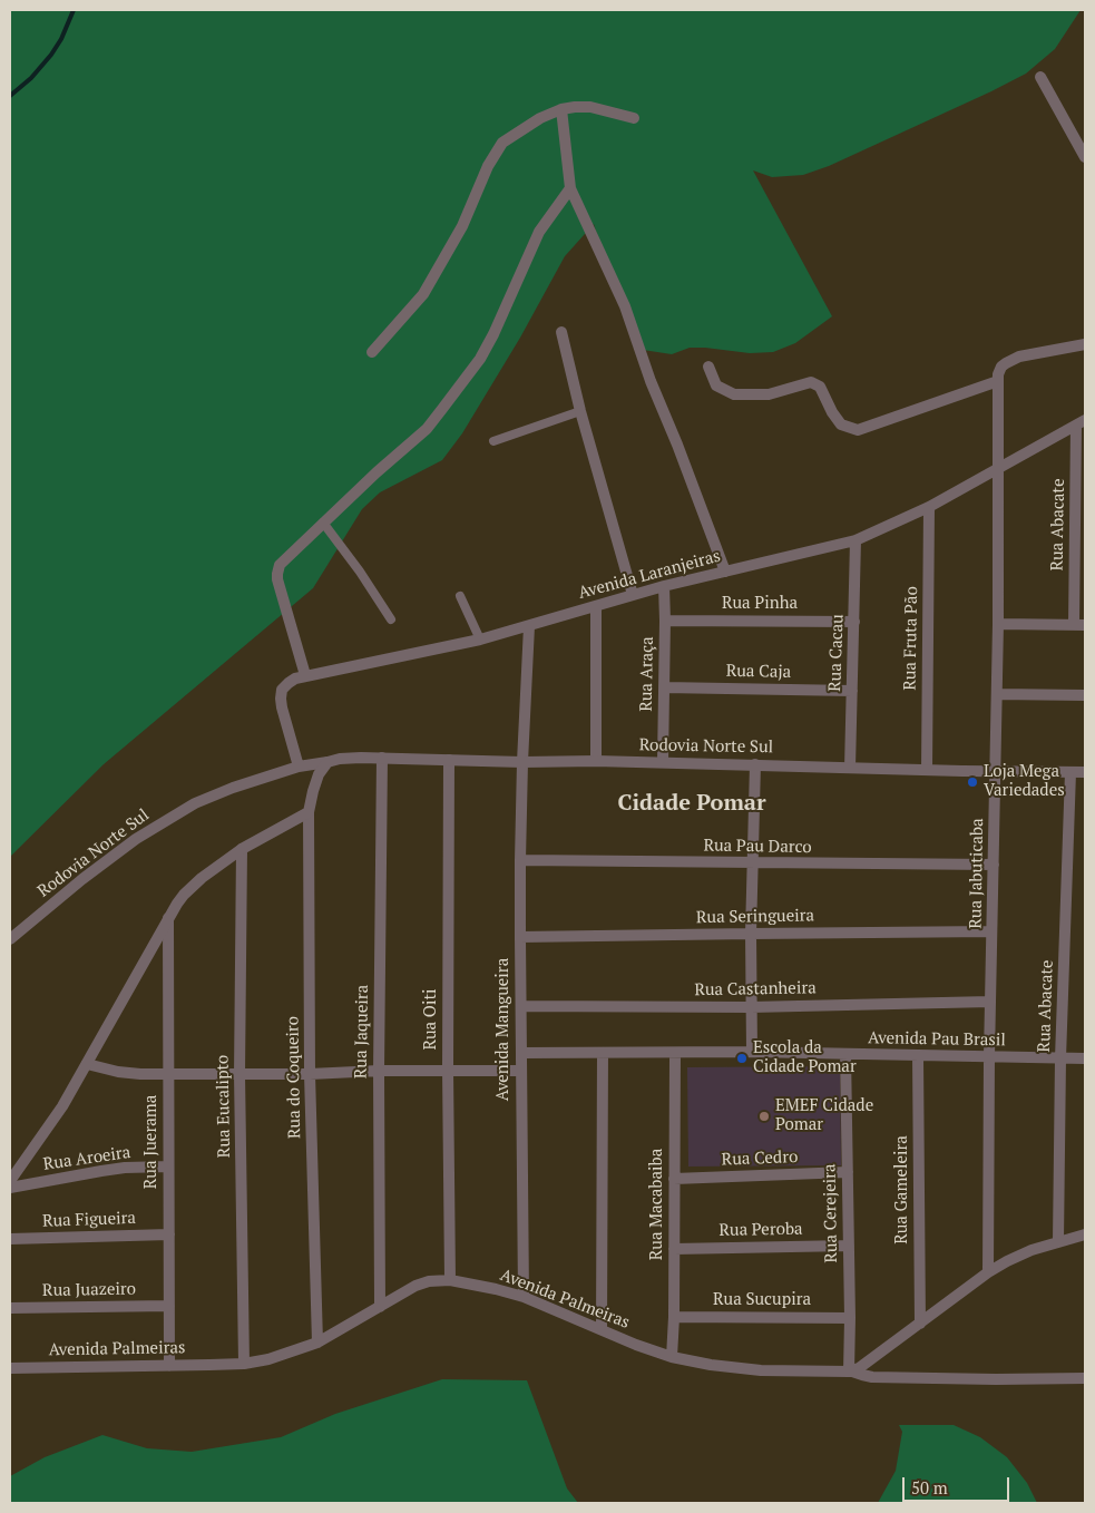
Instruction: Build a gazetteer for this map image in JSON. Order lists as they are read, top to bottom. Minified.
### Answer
{"streets":{"street":["Rua Abacate","Avenida Laranjeiras","Rua Pinha","Rua Fruta Pão","Rua Cacau","Rua Caja","Rua Araça","Rodovia Norte Sul","Rua Pau Darco","Rua Jabuticaba","Rua Seringueira","Rua Castanheira","Rua Oiti","Avenida Mangueira","Rua Jaqueira","Avenida Pau Brasil","Rua do Coqueiro","Rua Eucalipto","Rua Juerama","Rua Aroeira","Rua Cedro","Rua Gameleira","Rua Macabaiba","Rua Cerejeira","Rua Figueira","Rua Peroba","Rua Juazeiro","Avenida Palmeiras","Rua Sucupira"]},"crossings":[["Rua Abacate","Avenida Laranjeiras"],["Rua Abacate","Rodovia Norte Sul"],["Rua Abacate","Avenida Pau Brasil"],["Avenida Laranjeiras","Rua Fruta Pão"],["Avenida Laranjeiras","Rua Cacau"],["Avenida Laranjeiras","Rua Araça"],["Avenida Laranjeiras","Rodovia Norte Sul"],["Avenida Laranjeiras","Rua Jabuticaba"],["Avenida Laranjeiras","Avenida Mangueira"],["Rua Pinha","Rua Cacau"],["Rua Pinha","Rua Araça"],["Rua Fruta Pão","Rodovia Norte Sul"],["Rua Cacau","Rua Caja"],["Rua Cacau","Rodovia Norte Sul"],["Rua Caja","Rua Araça"],["Rua Araça","Rodovia Norte Sul"],["Rodovia Norte Sul","Rua Jabuticaba"],["Rodovia Norte Sul","Rua Oiti"],["Rodovia Norte Sul","Avenida Mangueira"],["Rodovia Norte Sul","Rua Jaqueira"],["Rua Pau Darco","Rua Jabuticaba"],["Rua Pau Darco","Avenida Mangueira"],["Rua Jabuticaba","Rua Seringueira"],["Rua Jabuticaba","Rua Castanheira"],["Rua Jabuticaba","Avenida Pau Brasil"],["Rua Seringueira","Avenida Mangueira"],["Rua Castanheira","Avenida Mangueira"],["Rua Oiti","Avenida Palmeiras"],["Avenida Mangueira","Avenida Pau Brasil"],["Avenida Mangueira","Avenida Palmeiras"],["Rua Jaqueira","Avenida Palmeiras"],["Avenida Pau Brasil","Rua Gameleira"],["Avenida Pau Brasil","Rua Macabaiba"],["Avenida Pau Brasil","Rua Cerejeira"],["Rua do Coqueiro","Avenida Palmeiras"],["Rua Eucalipto","Avenida Palmeiras"],["Rua Juerama","Rua Aroeira"],["Rua Juerama","Rua Figueira"],["Rua Juerama","Rua Juazeiro"],["Rua Juerama","Avenida Palmeiras"],["Rua Cedro","Rua Macabaiba"],["Rua Cedro","Rua Cerejeira"],["Rua Macabaiba","Rua Peroba"],["Rua Macabaiba","Avenida Palmeiras"],["Rua Macabaiba","Rua Sucupira"],["Rua Cerejeira","Rua Peroba"],["Rua Cerejeira","Avenida Palmeiras"],["Rua Cerejeira","Rua Sucupira"]],"districts":["Cidade Pomar"],"places":["Loja Mega Variedades","Escola da Cidade Pomar","EMEF Cidade Pomar"],"scale_bar":"50 m"}
